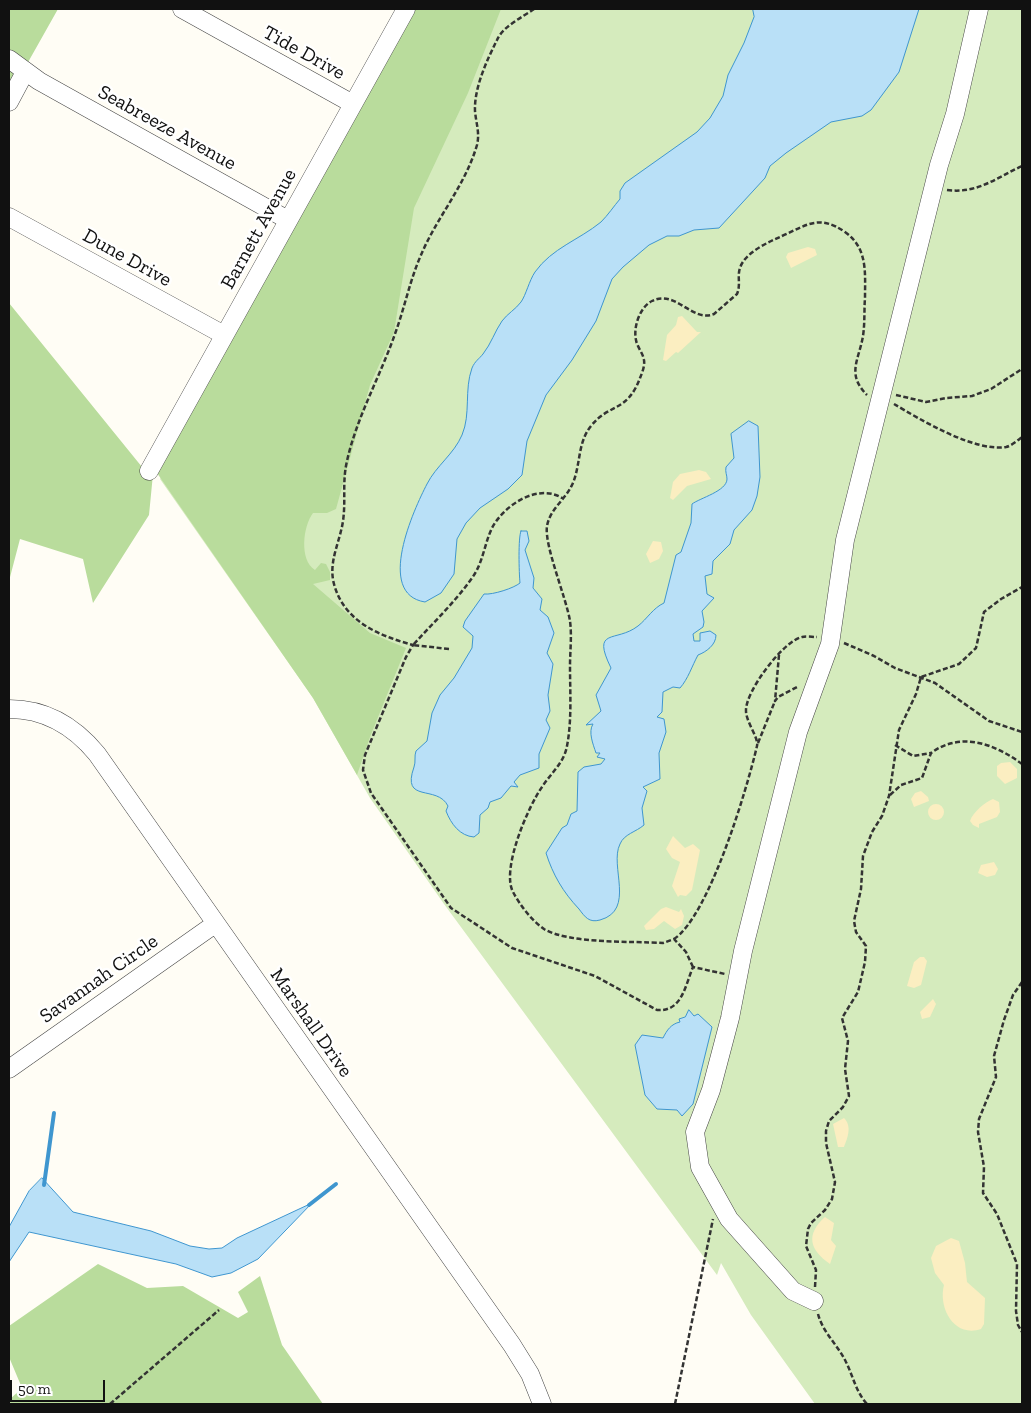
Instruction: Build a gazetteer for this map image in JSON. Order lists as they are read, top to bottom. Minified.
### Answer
{"streets":{"street":["Tide Drive","Seabreeze Avenue","Barnett Avenue","Dune Drive","Savannah Circle","Marshall Drive"]},"crossings":[["Tide Drive","Barnett Avenue"],["Seabreeze Avenue","Barnett Avenue"],["Barnett Avenue","Dune Drive"],["Savannah Circle","Marshall Drive"]],"scale_bar":"50 m"}
